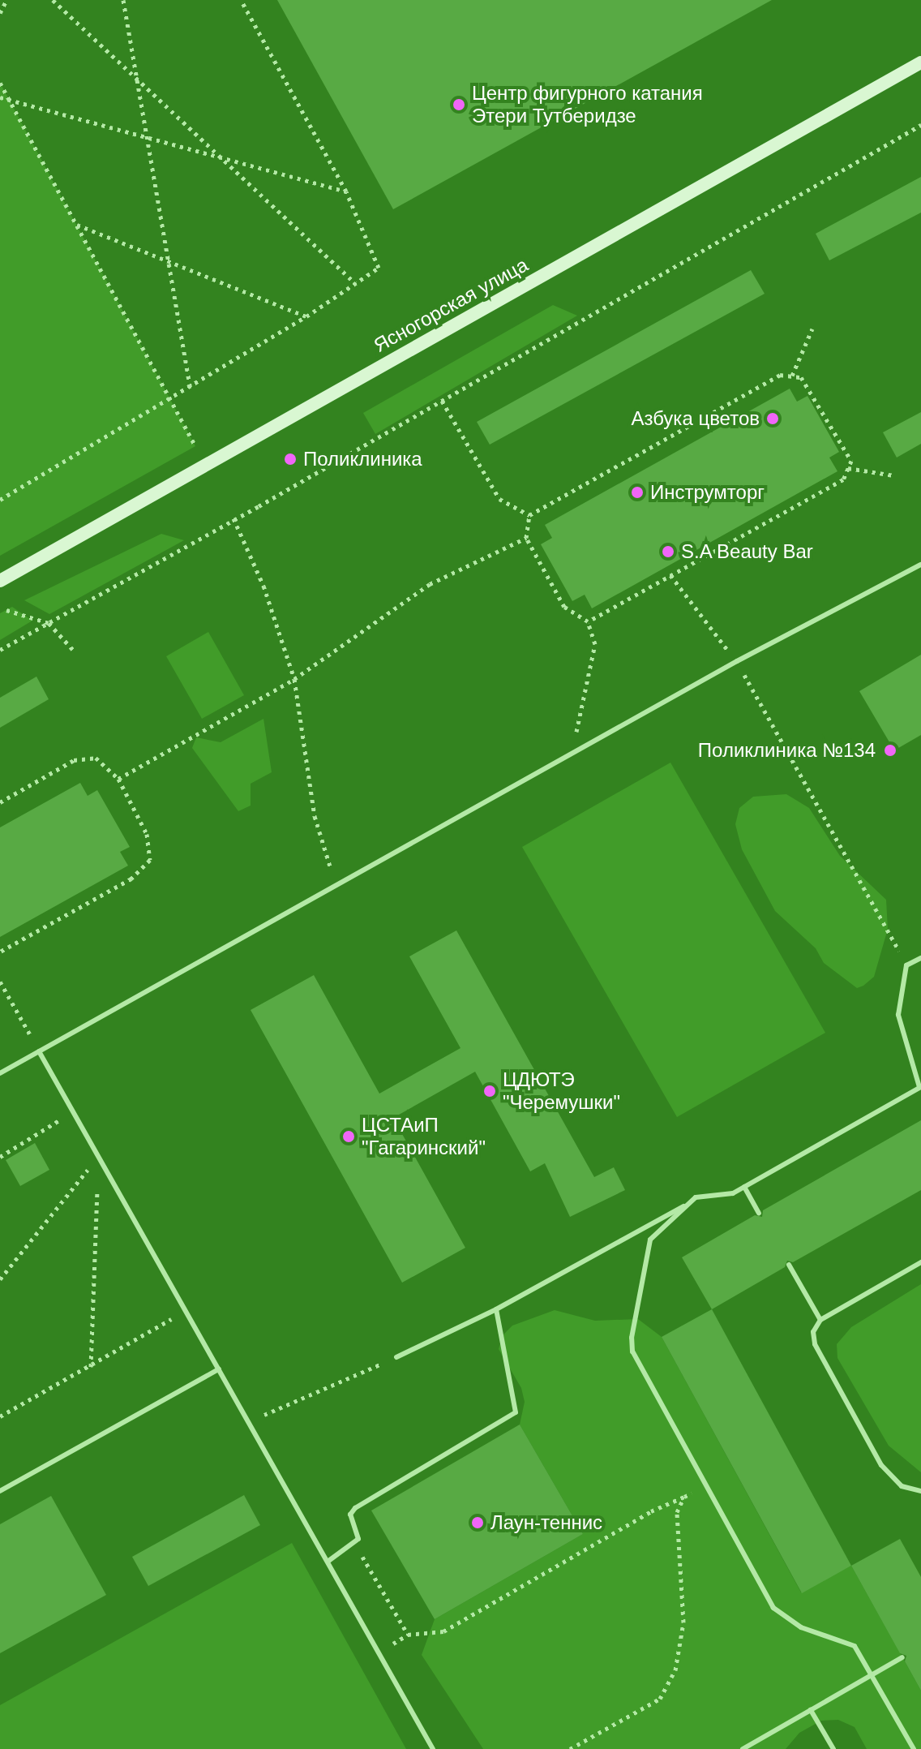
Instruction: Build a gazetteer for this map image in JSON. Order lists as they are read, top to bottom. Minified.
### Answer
{"streets":{"main road":["Ясногорская улица"]},"places":["Центр фигурного катания Этери Тутберидзе","Азбука цветов","Поликлиника","Инструмторг","S.A Beauty Bar","Поликлиника №134","ЦДЮТЭ \"Черемушки\"","ЦСТАиП \"Гагаринский\"","Лаун-теннис"]}
